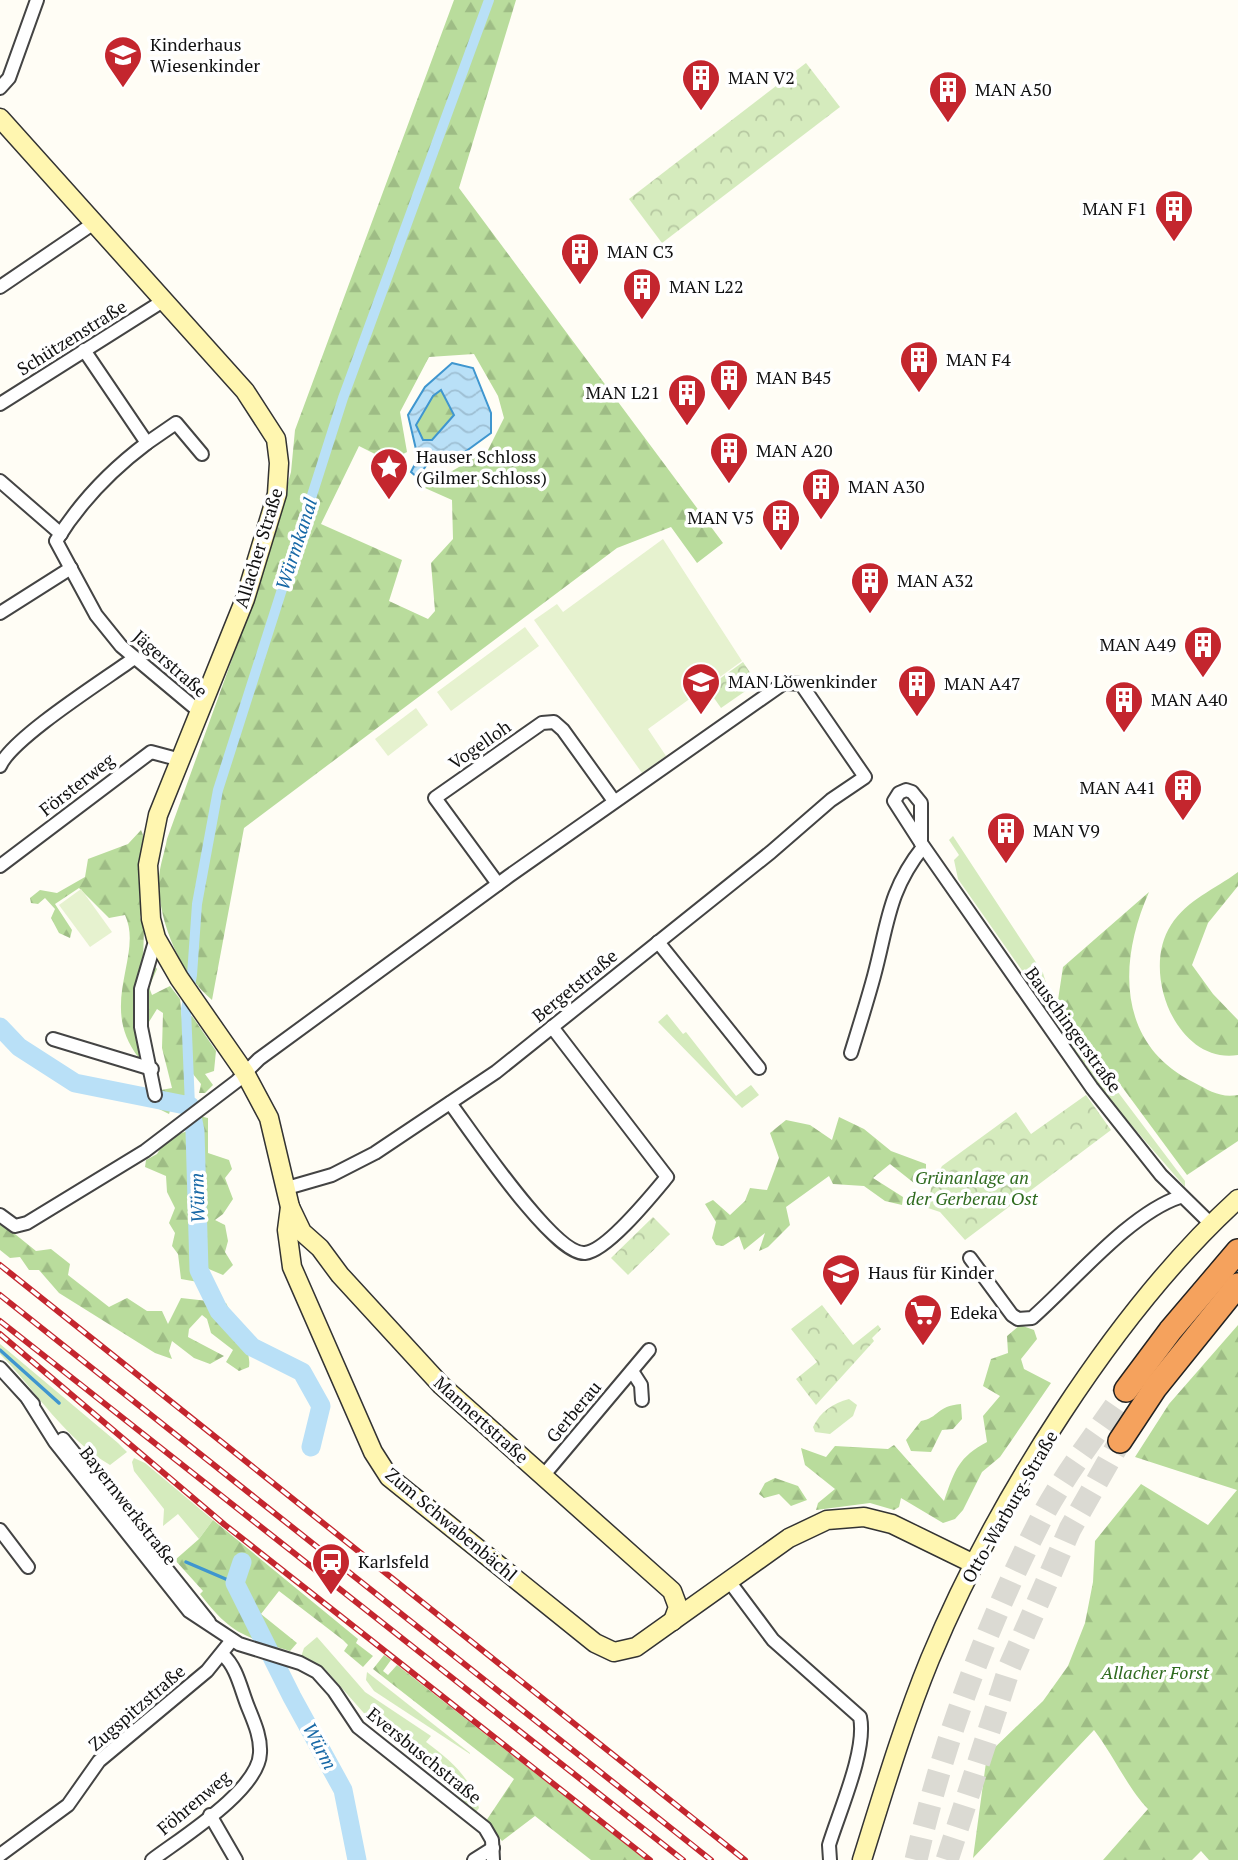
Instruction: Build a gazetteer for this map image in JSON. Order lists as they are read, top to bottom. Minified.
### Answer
{"streets":{"street":["Schützenstraße","Allacher Straße","Jägerstraße","Vogelloh","Försterweg","Bergetstraße","Bauschingerstraße","Gerberau","Mannertstraße","Bayernwerkstraße","Otto-Warburg-Straße","Zum Schwabenbächl","Zugspitzstraße","Eversbuschstraße","Föhrenweg"]},"crossings":[["Schützenstraße","Allacher Straße"],["Allacher Straße","Jägerstraße"],["Allacher Straße","Försterweg"],["Allacher Straße","Zum Schwabenbächl"],["Vogelloh","Bergetstraße"],["Bergetstraße","Zum Schwabenbächl"],["Bauschingerstraße","Otto-Warburg-Straße"],["Gerberau","Mannertstraße"],["Mannertstraße","Zum Schwabenbächl"],["Bayernwerkstraße","Zugspitzstraße"],["Bayernwerkstraße","Eversbuschstraße"],["Otto-Warburg-Straße","Zum Schwabenbächl"],["Zugspitzstraße","Föhrenweg"]],"water":["Würmkanal","Würm"],"parks":["Grünanlage an der Gerberau Ost","Allacher Forst"],"places":{"school or university":["Kinderhaus Wiesenkinder","MAN Löwenkinder","Haus für Kinder"],"building":["MAN V2","MAN A50","MAN F1","MAN C3","MAN L22","MAN F4","MAN B45","MAN L21","MAN A20","MAN A30","MAN V5","MAN A32","MAN A49","MAN A47","MAN A40","MAN A41","MAN V9"],"place":["Hauser Schloss (Gilmer Schloss)"],"supermarket":["Edeka"],"station":["Karlsfeld"]}}
